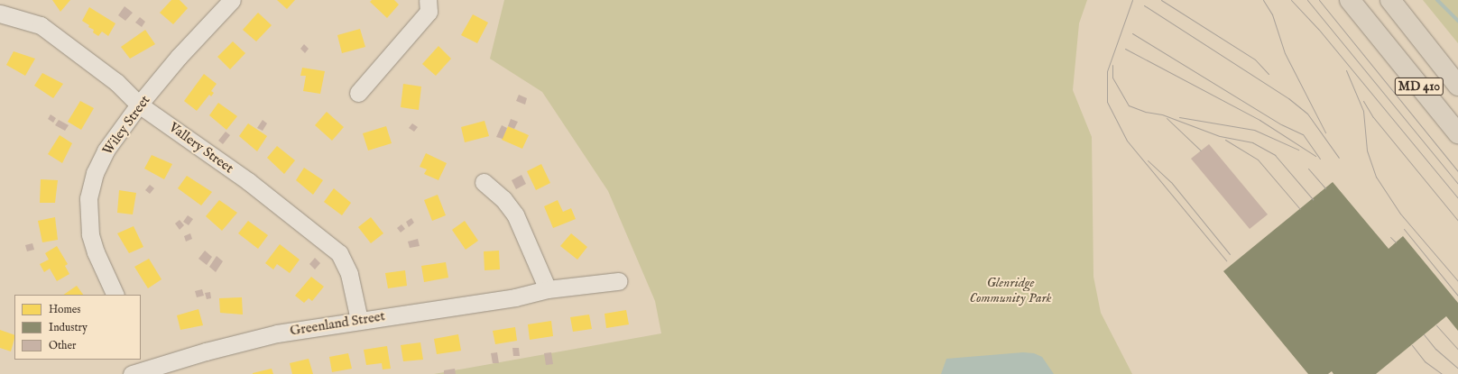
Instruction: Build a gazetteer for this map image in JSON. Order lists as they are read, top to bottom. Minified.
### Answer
{"streets":{"main road":["MD 410"],"street":["Wiley Street","Vallery Street","Greenland Street"]},"crossings":[["Wiley Street","Vallery Street"],["Vallery Street","Greenland Street"]],"parks":["Glenridge Community Park"],"legend":["Homes","Industry","Other"]}
